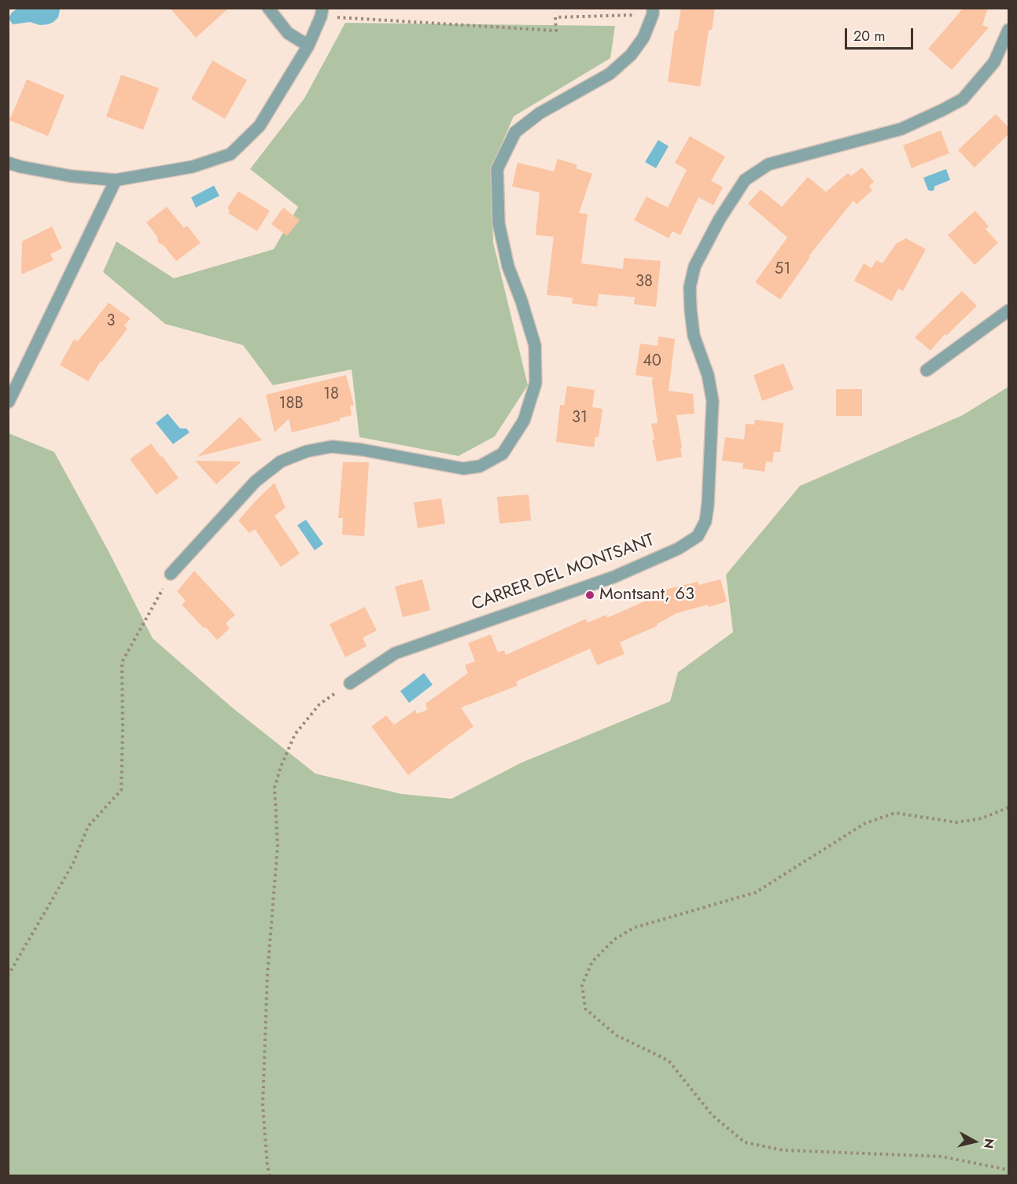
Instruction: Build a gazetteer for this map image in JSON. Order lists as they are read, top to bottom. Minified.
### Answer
{"streets":{"street":["CARRER DEL MONTSANT"]},"places":["Montsant, 63"],"house_numbers":["51","38","3","40","18","18B","31"],"scale_bar":"20 m","north":"right"}
